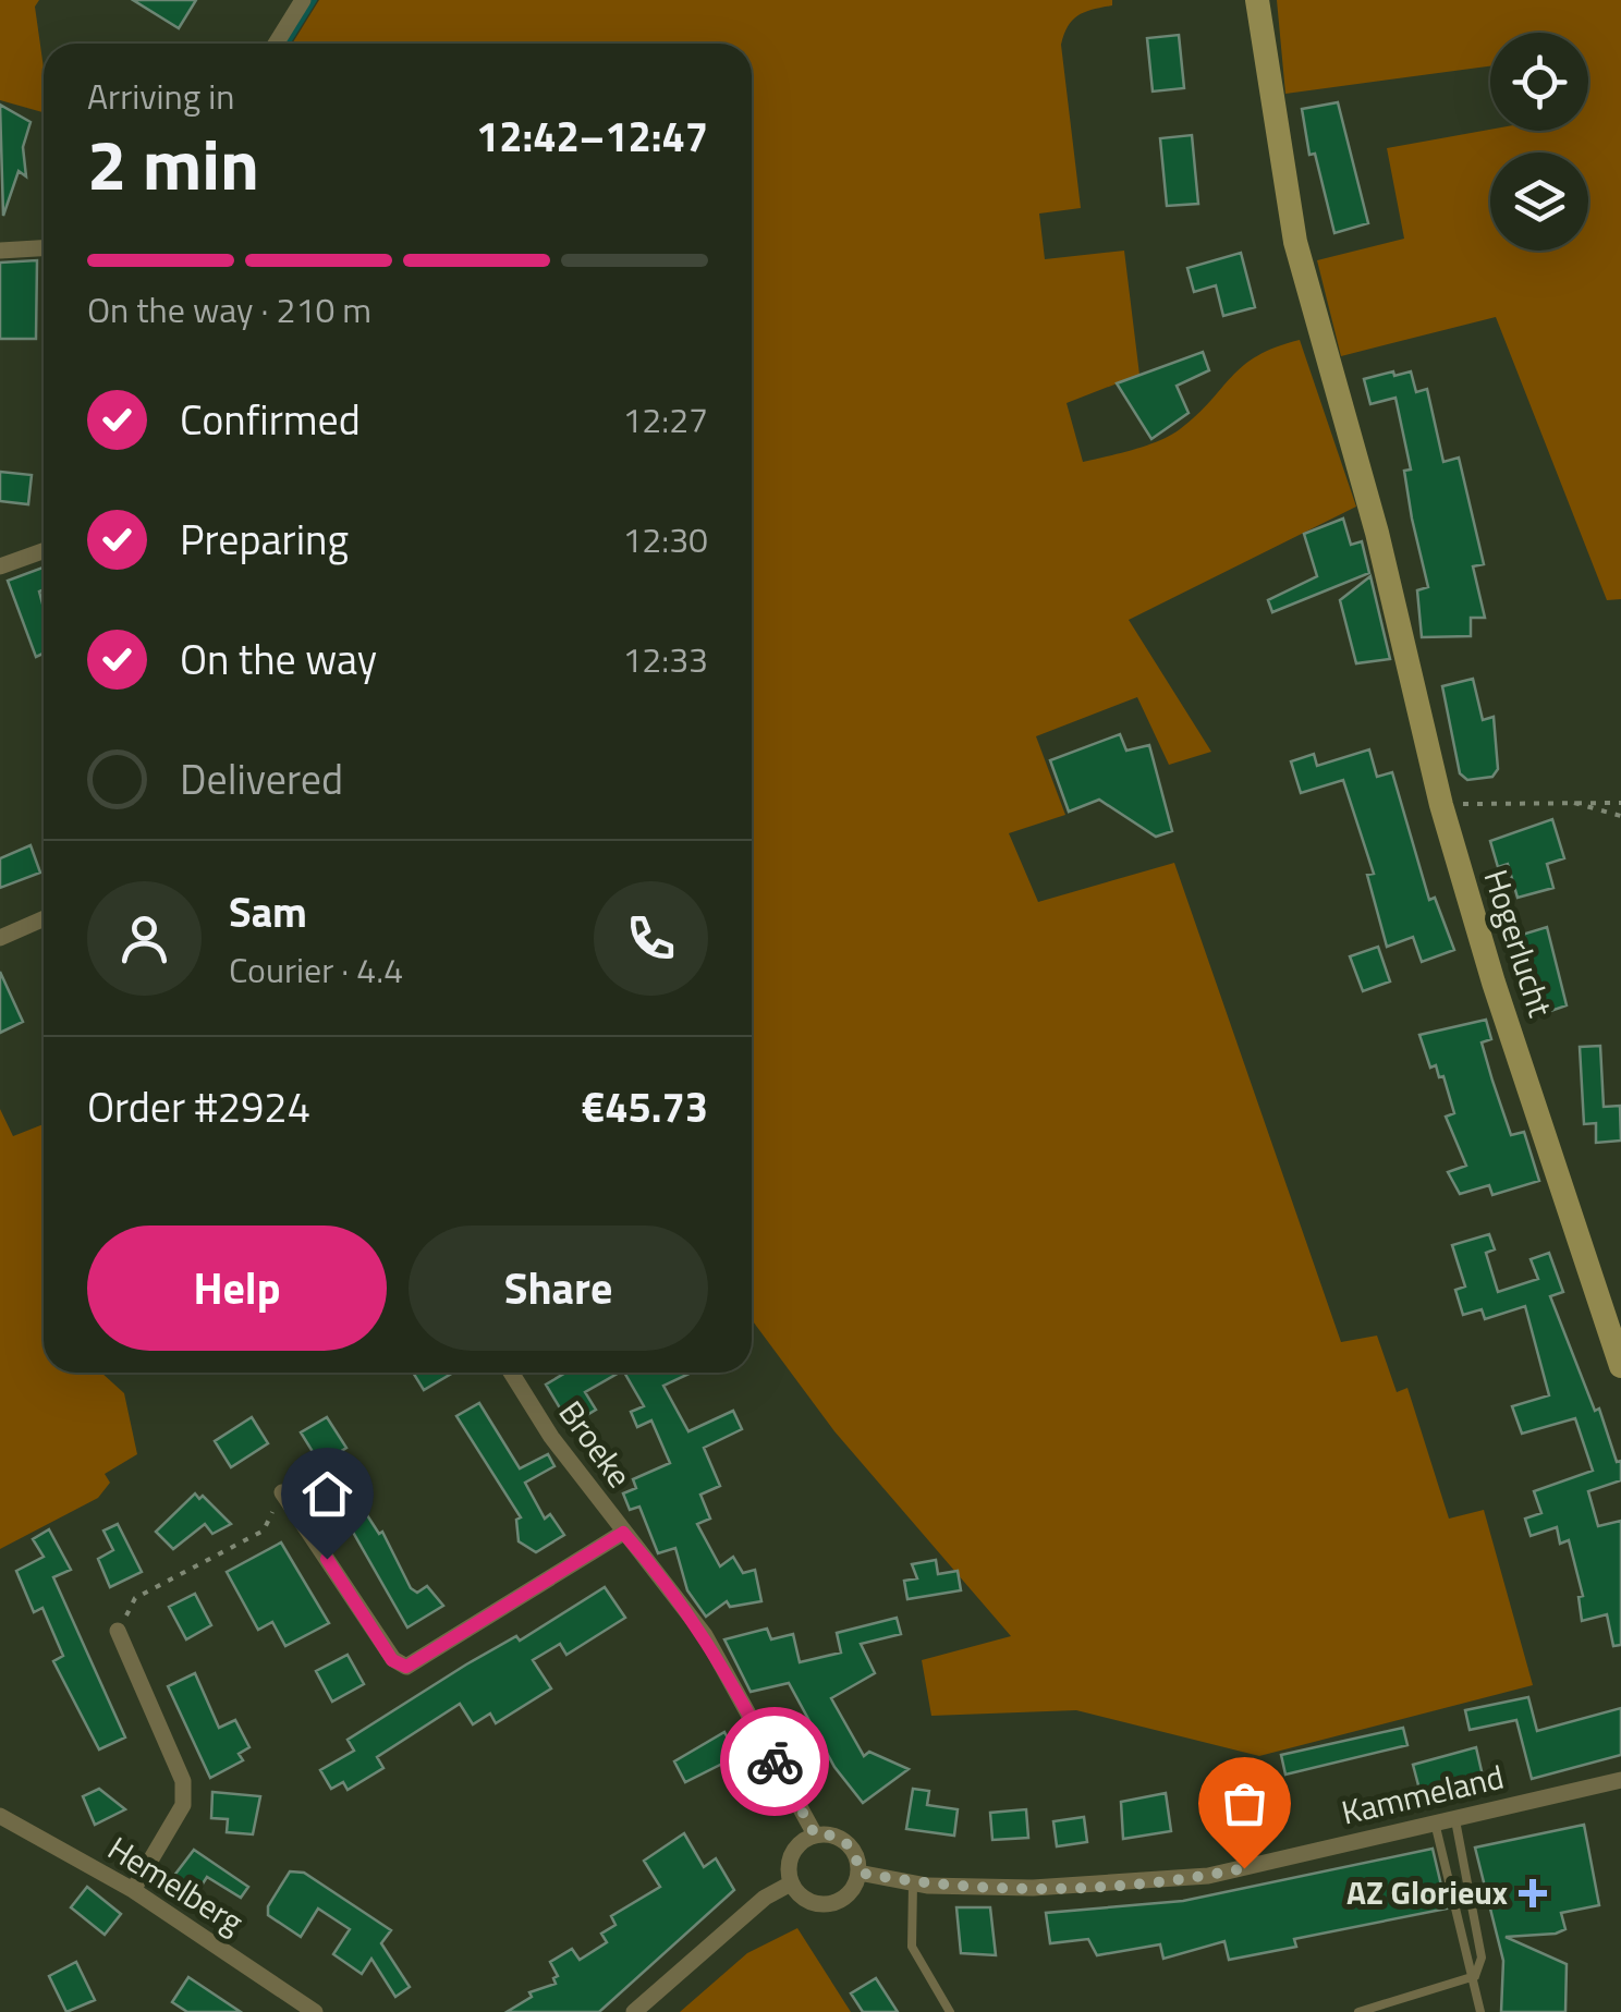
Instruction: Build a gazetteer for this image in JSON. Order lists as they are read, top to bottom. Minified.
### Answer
{"streets":{"street":["Hogerlucht","Broeke","Kammeland","Hemelberg"]},"crossings":[["Broeke","Kammeland"]],"places":{"health":["AZ Glorieux"]},"page":{"heading":["2 min","Arriving in","12:42–12:47"],"panel":["Sam","Courier · 4.4","Order #2924","€45.73"],"bar":"On the way · 210 m","list":[["Confirmed","12:27"],["Preparing","12:30"],["On the way","12:33"],"Delivered"],"buttons":["Help","Share"]}}
